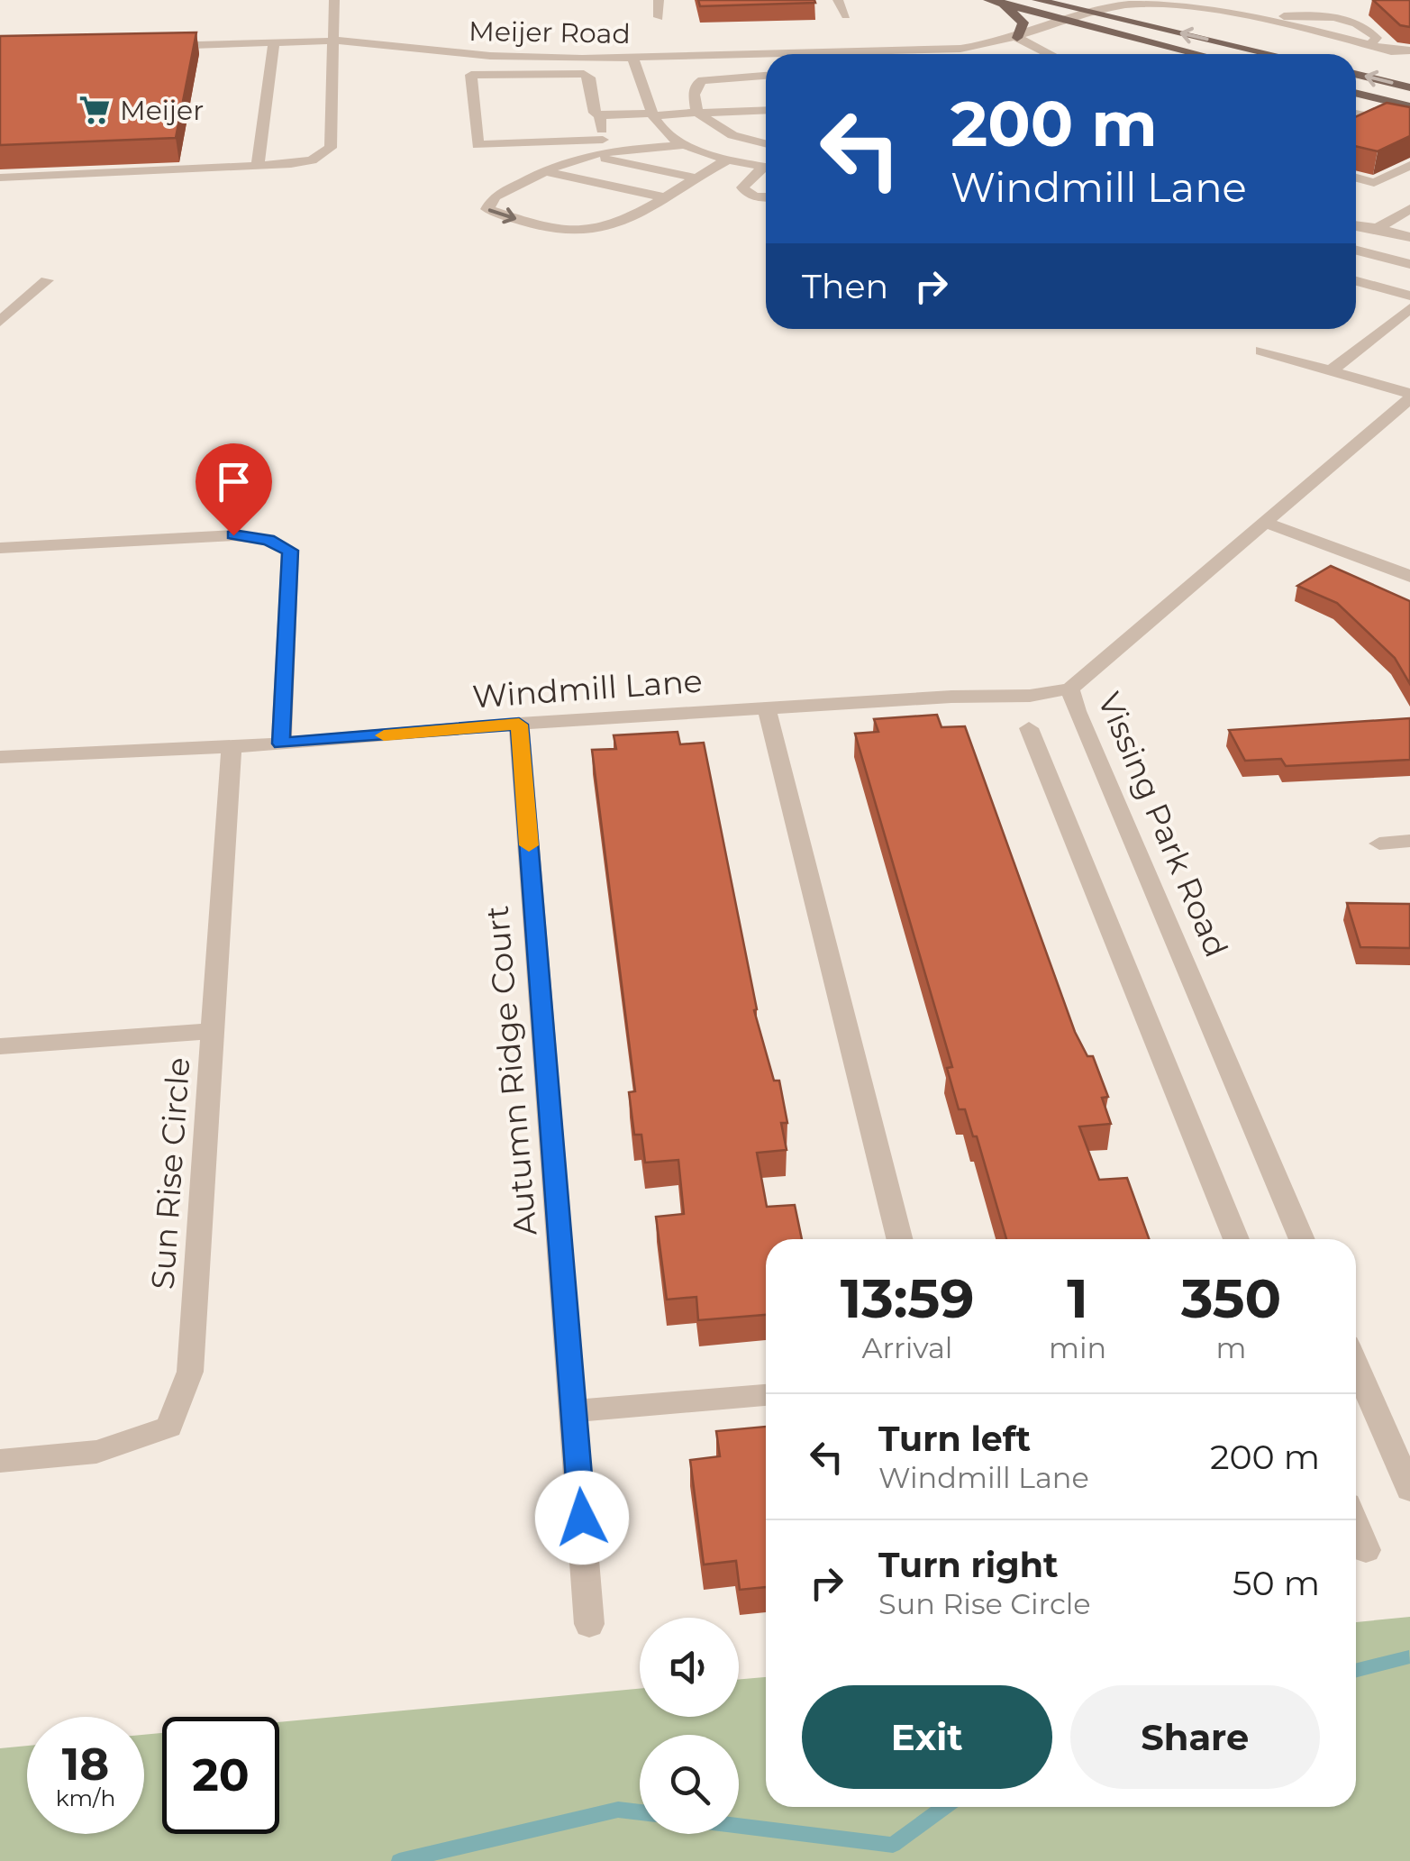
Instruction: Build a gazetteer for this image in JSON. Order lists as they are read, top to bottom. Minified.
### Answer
{"streets":{"street":["Meijer Road","Windmill Lane","Vissing Park Road","Autumn Ridge Court","Sun Rise Circle"]},"crossings":[["Windmill Lane","Vissing Park Road"],["Windmill Lane","Autumn Ridge Court"],["Windmill Lane","Sun Rise Circle"]],"places":{"supermarket":["Meijer"]},"page":{"turn":["200 m","Windmill Lane"],"then":"Then","eta":["13:59","Arrival","1","min","350","m"],"list":[{"name":"Turn left","note":"Windmill Lane","value":"200 m"},{"name":"Turn right","note":"Sun Rise Circle","value":"50 m"}],"buttons":["Exit","Share"],"speed":"18 km/h","limit":"20"}}
